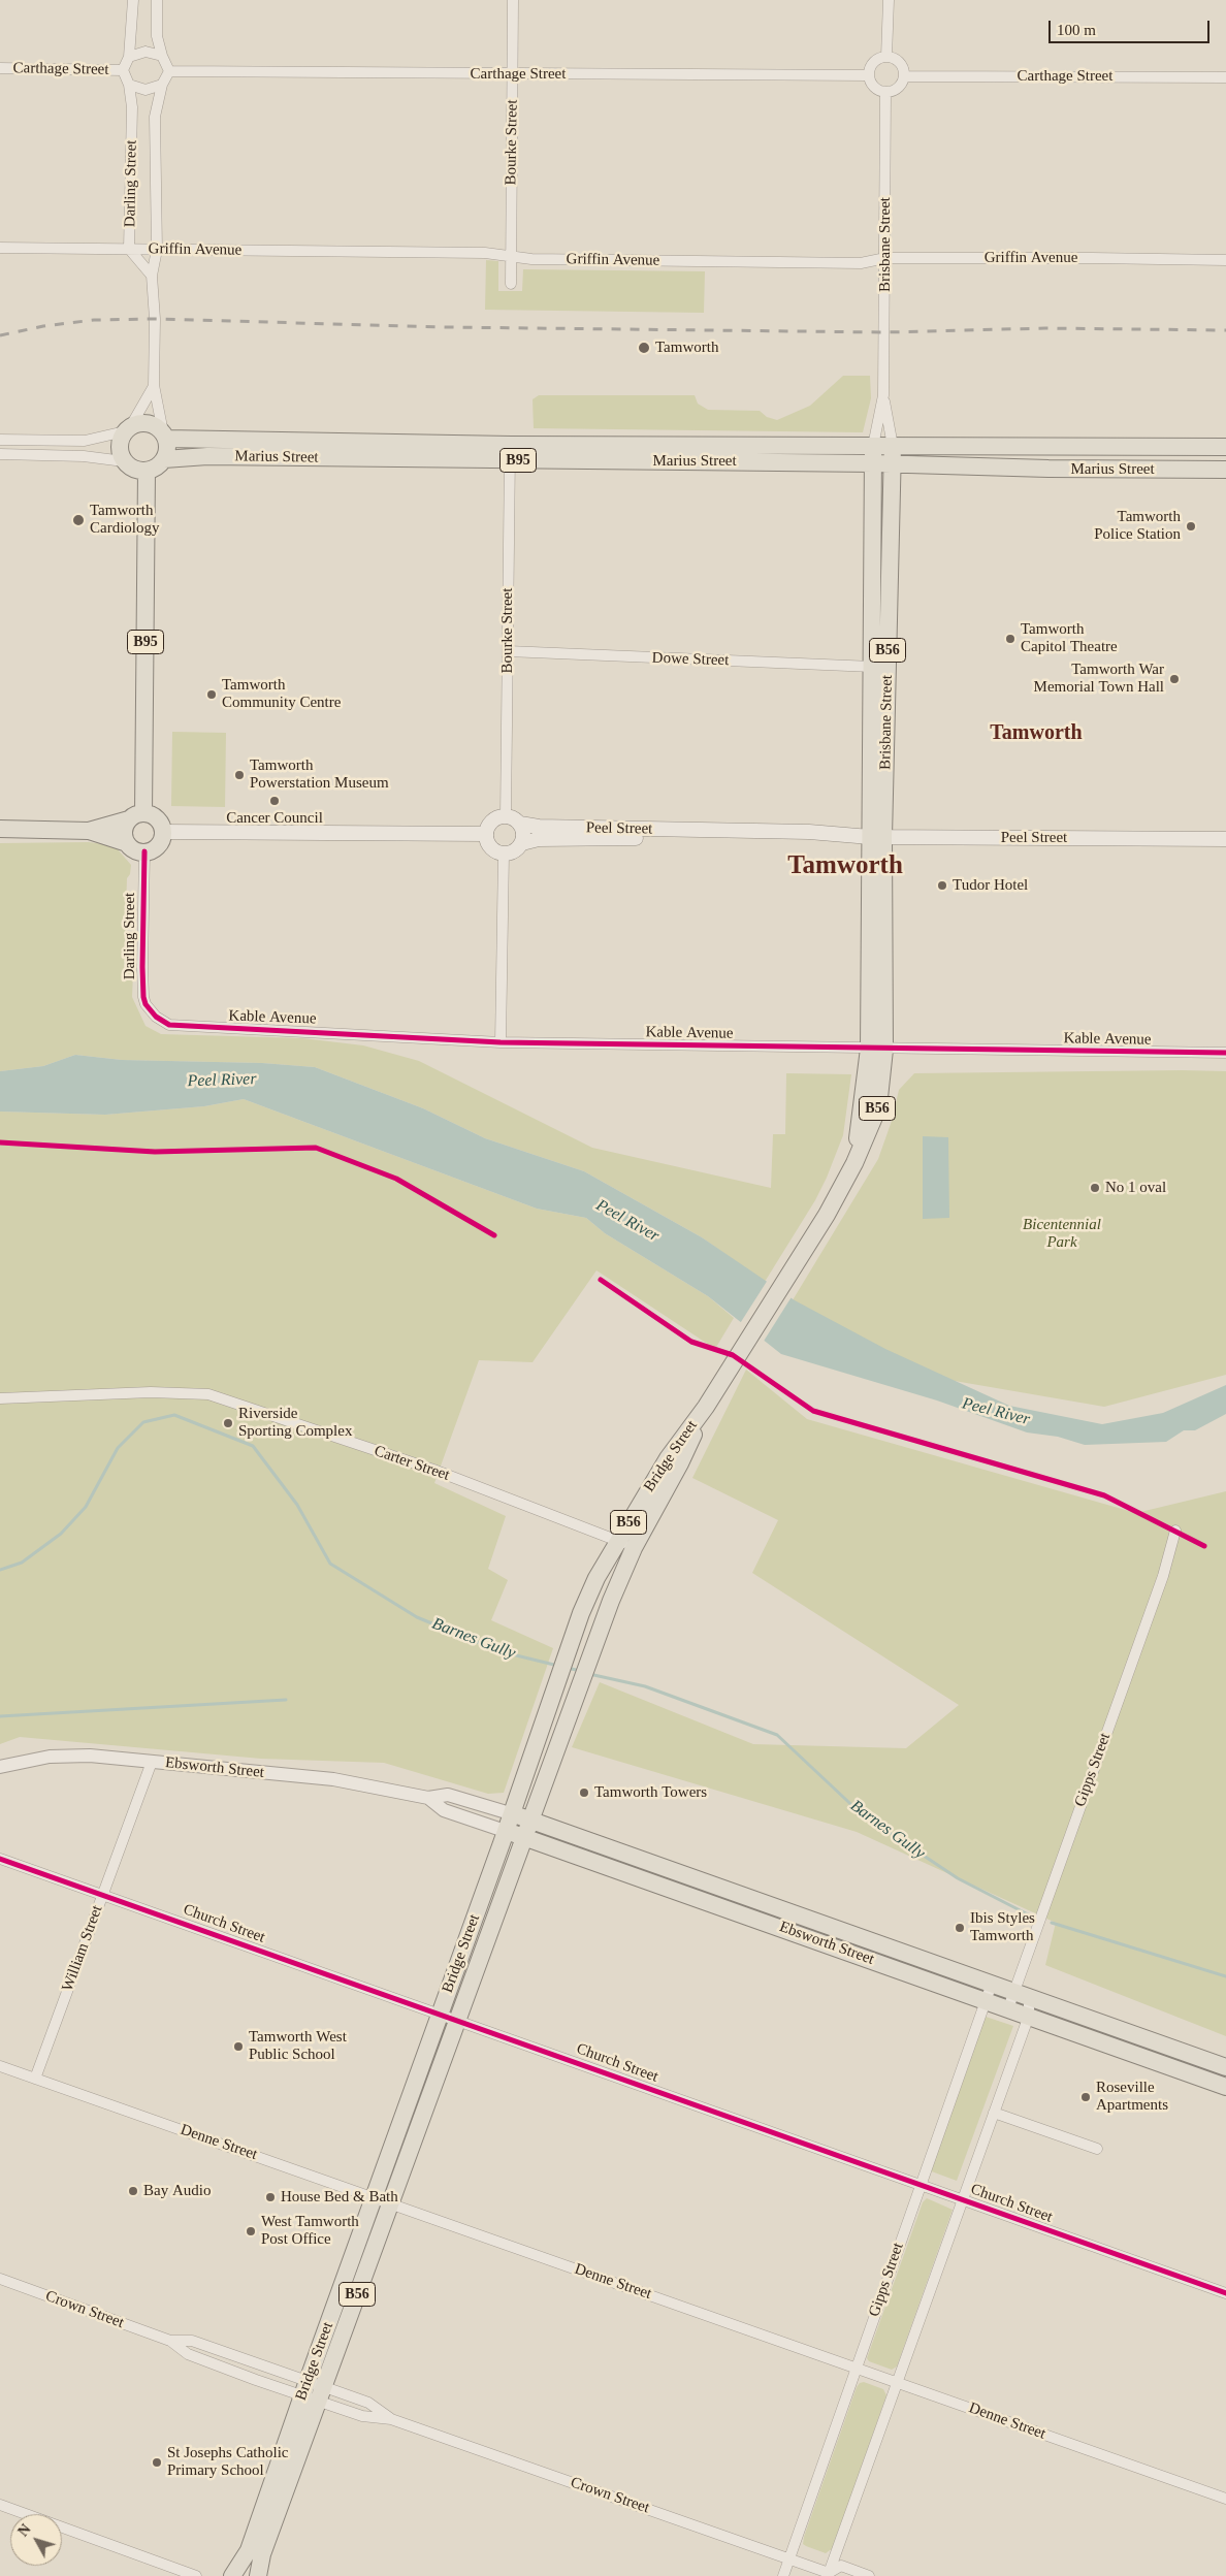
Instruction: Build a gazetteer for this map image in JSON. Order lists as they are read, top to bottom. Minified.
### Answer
{"streets":{"main road":["Brisbane Street","Marius Street","B95","B56","Peel Street","Bridge Street","Ebsworth Street"],"street":["Carthage Street","Bourke Street","Darling Street","Griffin Avenue","Dowe Street","Kable Avenue","Carter Street","Gipps Street","Church Street","William Street","Denne Street","Crown Street"]},"crossings":[["Carthage Street","Bourke Street"],["Carthage Street","Darling Street"],["Carthage Street","Brisbane Street"],["Bourke Street","Griffin Avenue"],["Bourke Street","Marius Street"],["Bourke Street","Dowe Street"],["Bourke Street","Peel Street"],["Darling Street","Griffin Avenue"],["Darling Street","Marius Street"],["Darling Street","B95"],["Darling Street","Kable Avenue"],["Brisbane Street","Griffin Avenue"],["Brisbane Street","Marius Street"],["Brisbane Street","Dowe Street"],["Brisbane Street","Peel Street"],["Brisbane Street","Kable Avenue"],["Brisbane Street","Bridge Street"],["Marius Street","B95"],["B56","Bridge Street"],["Kable Avenue","Bridge Street"],["Bridge Street","Carter Street"],["Bridge Street","Ebsworth Street"],["Bridge Street","Church Street"],["Bridge Street","Denne Street"],["Bridge Street","Crown Street"],["Ebsworth Street","Gipps Street"],["Ebsworth Street","William Street"],["Gipps Street","Church Street"],["Gipps Street","Denne Street"],["Gipps Street","Crown Street"],["Church Street","William Street"],["William Street","Denne Street"]],"districts":["Tamworth","Tamworth"],"water":["Peel River","Barnes Gully"],"parks":["Bicentennial Park"],"places":["Tamworth","Tamworth Cardiology","Tamworth Police Station","Tamworth Capitol Theatre","Tamworth War Memorial Town Hall","Tamworth Community Centre","Tamworth Powerstation Museum","Cancer Council","Tudor Hotel","No 1 oval","Riverside Sporting Complex","Tamworth Towers","Ibis Styles Tamworth","Tamworth West Public School","Roseville Apartments","Bay Audio","House Bed & Bath","West Tamworth Post Office","St Josephs Catholic Primary School"],"scale_bar":"100 m","north":"top left"}
